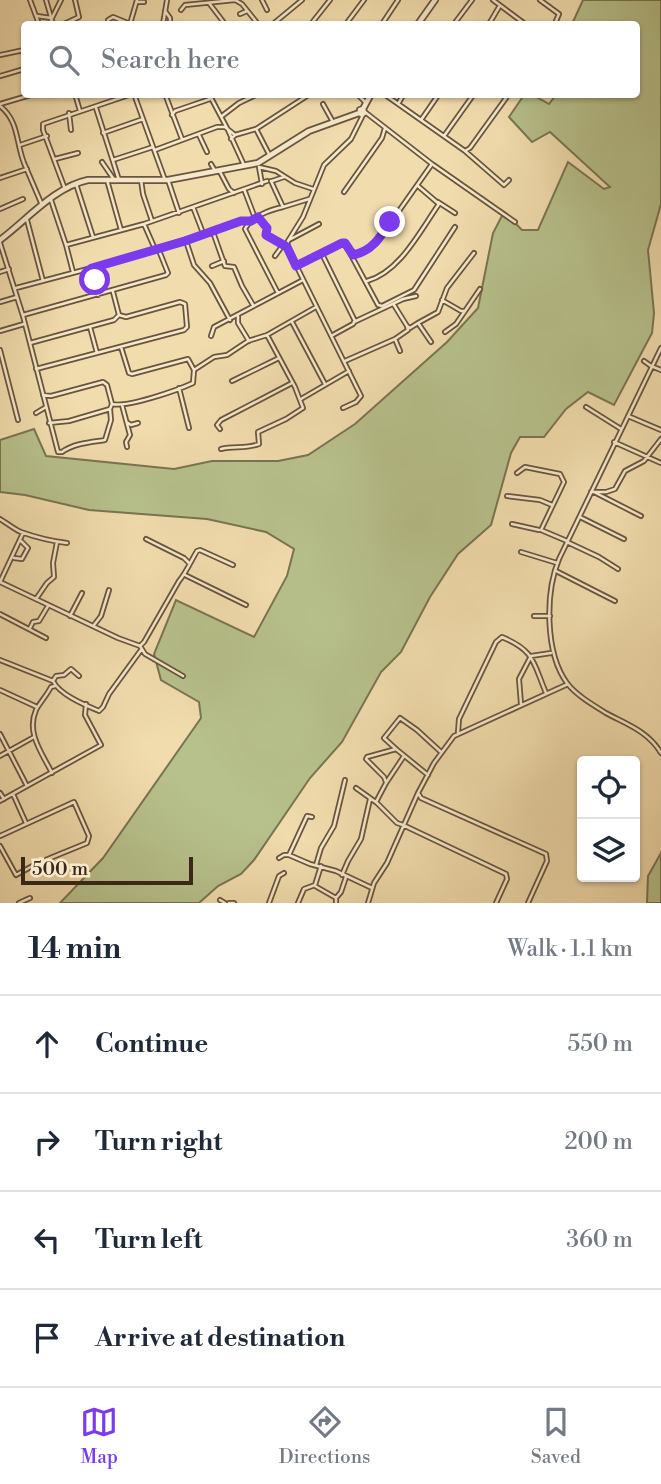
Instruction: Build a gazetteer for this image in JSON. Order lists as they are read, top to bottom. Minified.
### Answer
{"scale_bar":"500 m","page":{"search":"Search here","scale":"500 m","heading":["14 min","Walk · 1.1 km"],"list":[["Continue","550 m"],["Turn right","200 m"],["Turn left","360 m"],"Arrive at destination"],"nav":["Map","Directions","Saved"]}}
